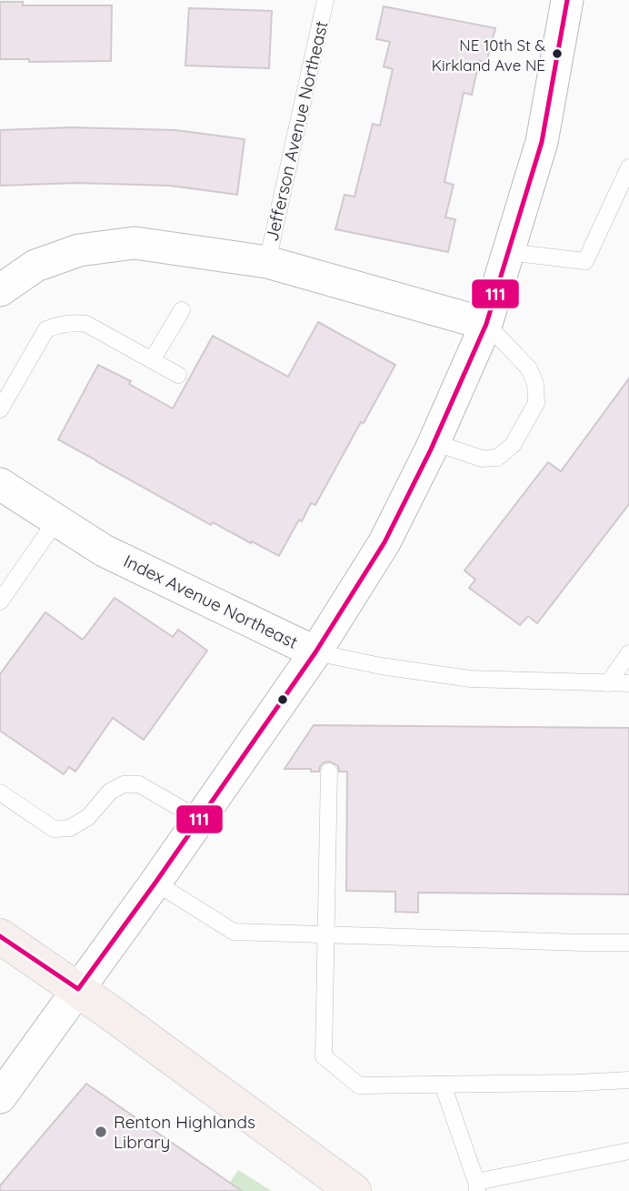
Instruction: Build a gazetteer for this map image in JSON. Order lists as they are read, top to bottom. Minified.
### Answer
{"streets":{"street":["Jefferson Avenue Northeast","Index Avenue Northeast"]},"places":["NE 10th St & Kirkland Ave NE","Renton Highlands Library"],"lines":["transit line 111"]}
